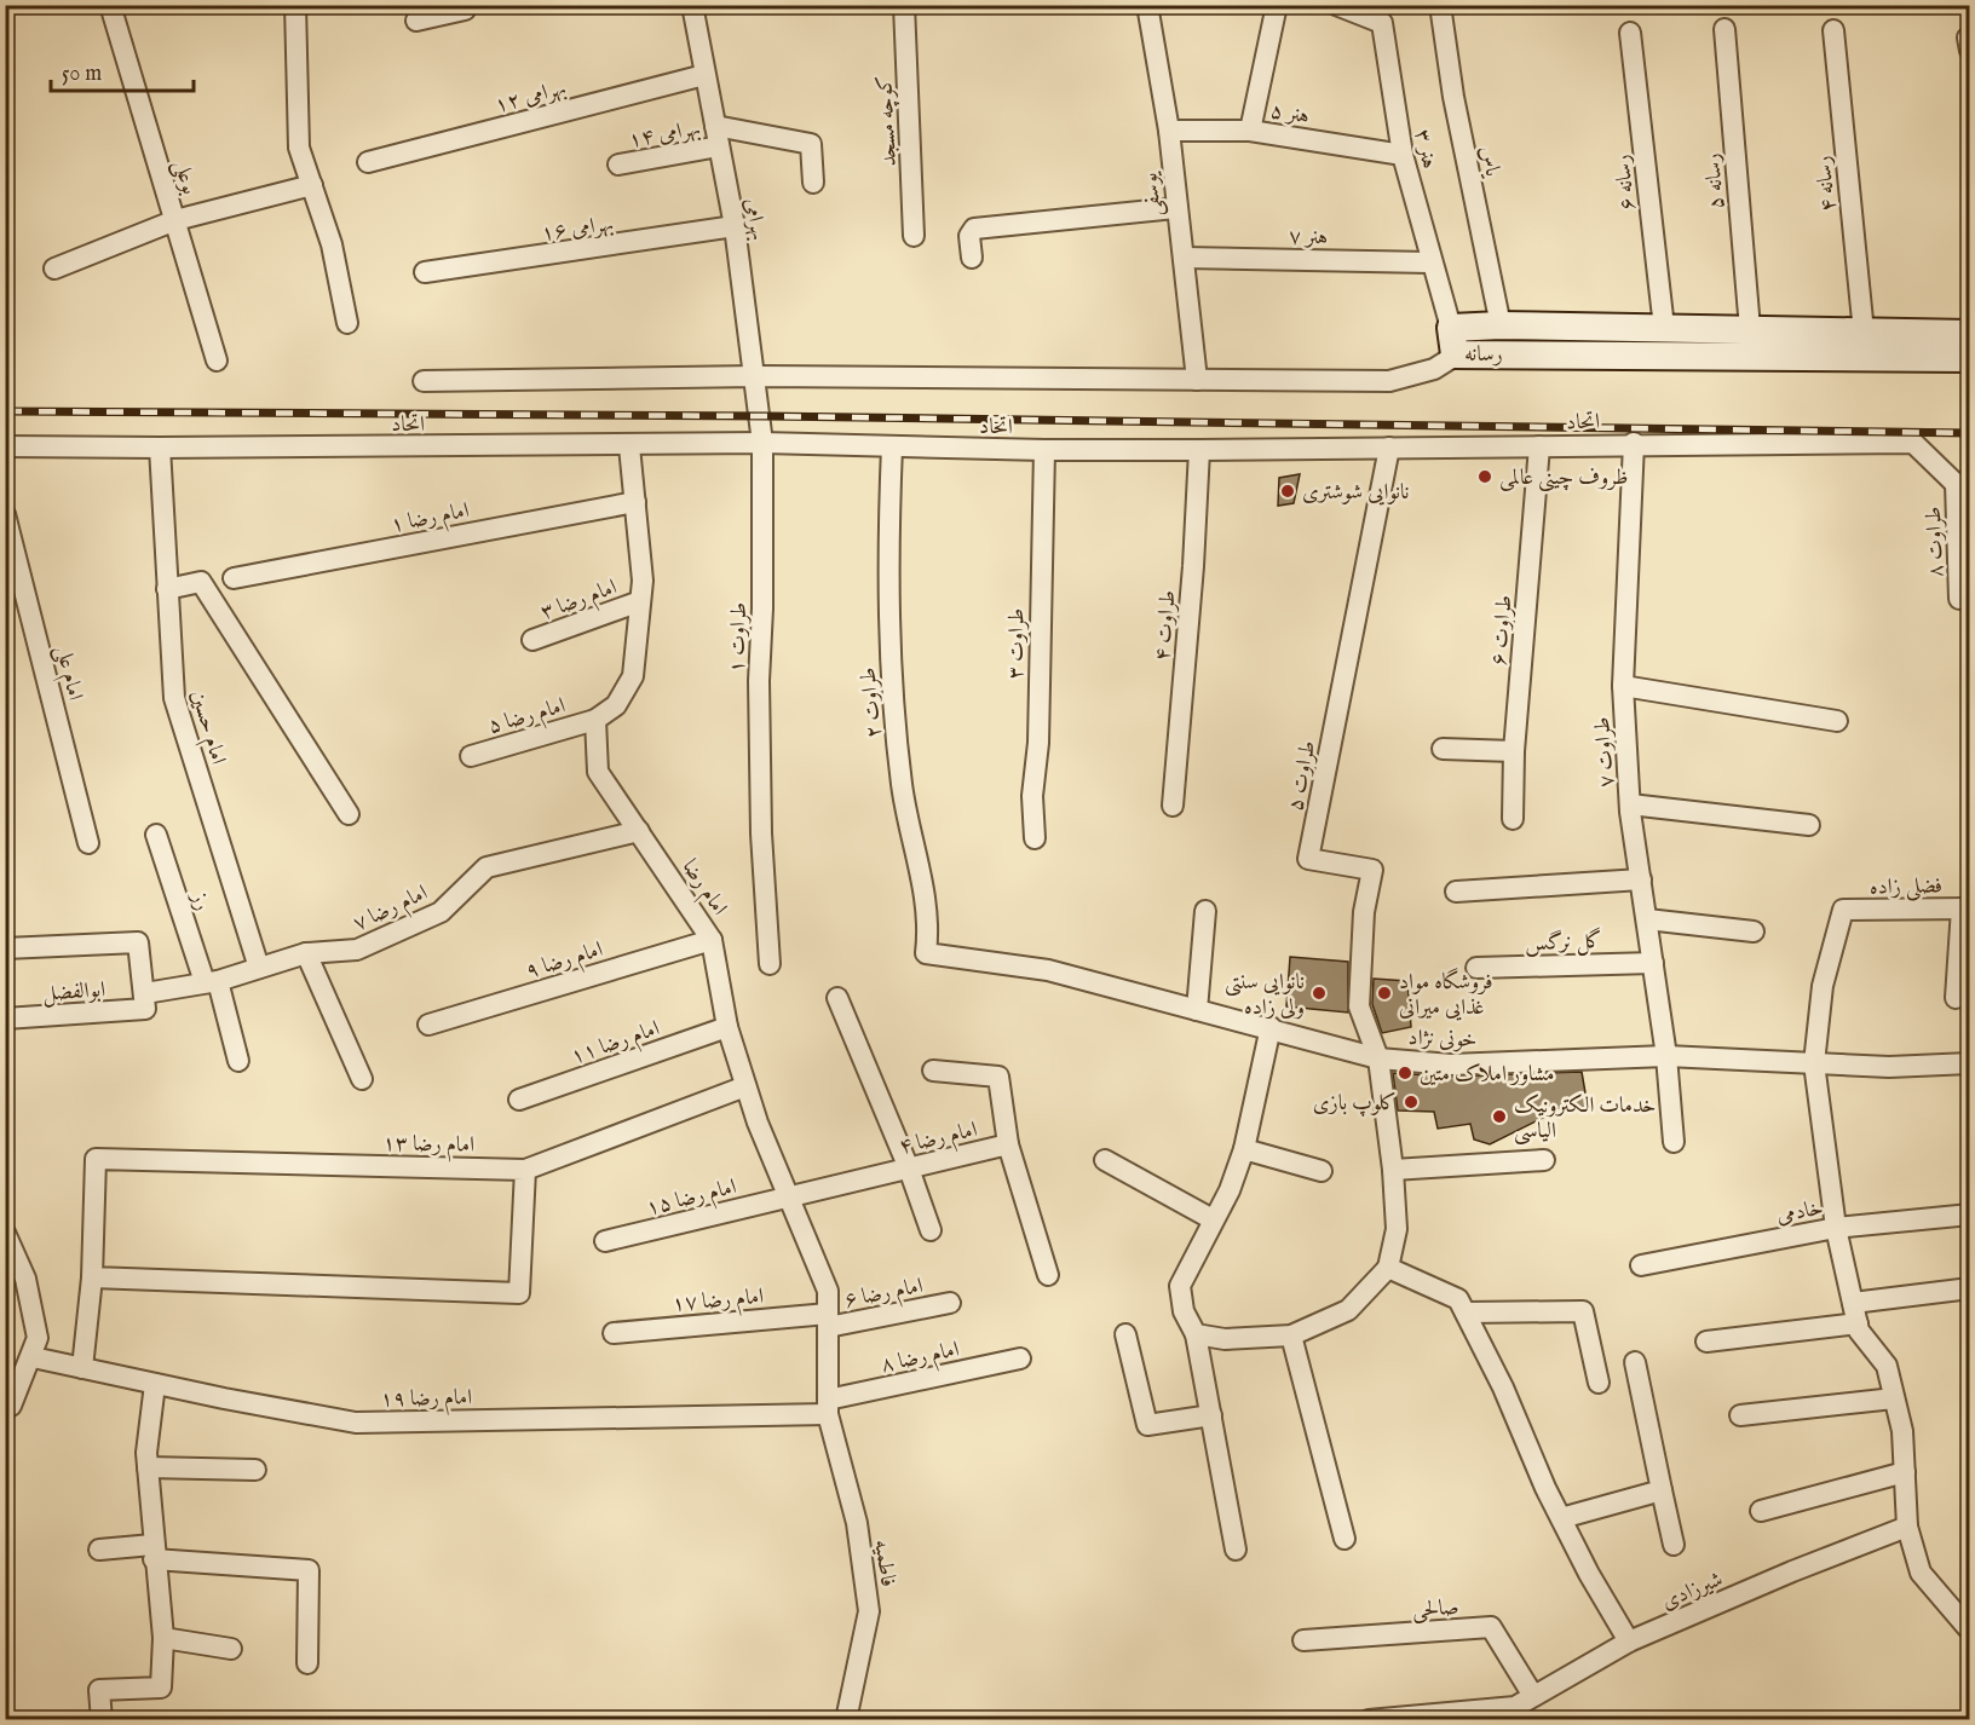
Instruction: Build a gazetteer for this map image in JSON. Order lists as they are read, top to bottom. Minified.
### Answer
{"streets":{"street":["بهرامی ۱۲","هنر ۵","کوچه مسجد","بهرامی ۱۴","هنر ۳","یاس","بوعلی","رسانه ۵","رسانه ۶","رسانه ۴","یوسفی","بهرامی","بهرامی ۱۶","هنر ۷","رسانه","اتحاد","امام رضا ۱","طراوت ۸","امام رضا ۳","طراوت ۴","طراوت ۶","طراوت ۱","طراوت ۳","امام علی","طراوت ۲","امام رضا ۵","امام حسین","طراوت ۷","طراوت ۵","فضلی زاده","امام رضا","رز","امام رضا ۷","گل نرگس","امام رضا ۹","ابوالفضل","خونی نژاد","امام رضا ۱۱","امام رضا ۴","امام رضا ۱۳","امام رضا ۱۵","خادمی","امام رضا ۶","امام رضا ۱۷","امام رضا ۸","امام رضا ۱۹","فاطمیه","شیرزادی","صالحی"]},"crossings":[["بهرامی ۱۲","بهرامی"],["هنر ۵","هنر ۳"],["هنر ۵","یوسفی"],["بهرامی ۱۴","بهرامی"],["هنر ۳","هنر ۷"],["هنر ۳","رسانه"],["یاس","رسانه"],["رسانه ۵","رسانه"],["رسانه ۶","رسانه"],["رسانه ۴","رسانه"],["یوسفی","هنر ۷"],["بهرامی","بهرامی ۱۶"],["بهرامی","اتحاد"],["بهرامی","طراوت ۱"],["اتحاد","طراوت ۸"],["اتحاد","طراوت ۴"],["اتحاد","طراوت ۶"],["اتحاد","طراوت ۱"],["اتحاد","طراوت ۳"],["اتحاد","طراوت ۲"],["اتحاد","امام حسین"],["اتحاد","طراوت ۷"],["اتحاد","طراوت ۵"],["طراوت ۲","خونی نژاد"],["امام رضا ۵","امام رضا"],["امام حسین","امام رضا ۷"],["طراوت ۷","گل نرگس"],["طراوت ۷","خونی نژاد"],["طراوت ۵","خونی نژاد"],["فضلی زاده","خونی نژاد"],["امام رضا","امام رضا ۷"],["امام رضا","امام رضا ۹"],["امام رضا","امام رضا ۱۱"],["امام رضا","امام رضا ۴"],["امام رضا","امام رضا ۱۳"],["امام رضا","امام رضا ۱۵"],["امام رضا","امام رضا ۶"],["امام رضا","امام رضا ۱۷"],["امام رضا","امام رضا ۸"],["امام رضا","امام رضا ۱۹"],["امام رضا","فاطمیه"],["رز","امام رضا ۷"],["امام رضا ۷","ابوالفضل"],["امام رضا ۴","امام رضا ۱۵"],["امام رضا ۶","امام رضا ۱۷"],["امام رضا ۸","امام رضا ۱۹"],["امام رضا ۸","فاطمیه"],["امام رضا ۱۹","فاطمیه"],["شیرزادی","صالحی"]],"places":["ظروف چینی عالمی","نانوایی شوشتری","نانوایی سنتی ولی زاده","فروشگاه مواد غذایی میرانی","مشاور املاک متین","کلوپ بازی","خدمات الکترونیک الیاسی"],"scale_bar":"50 m"}
